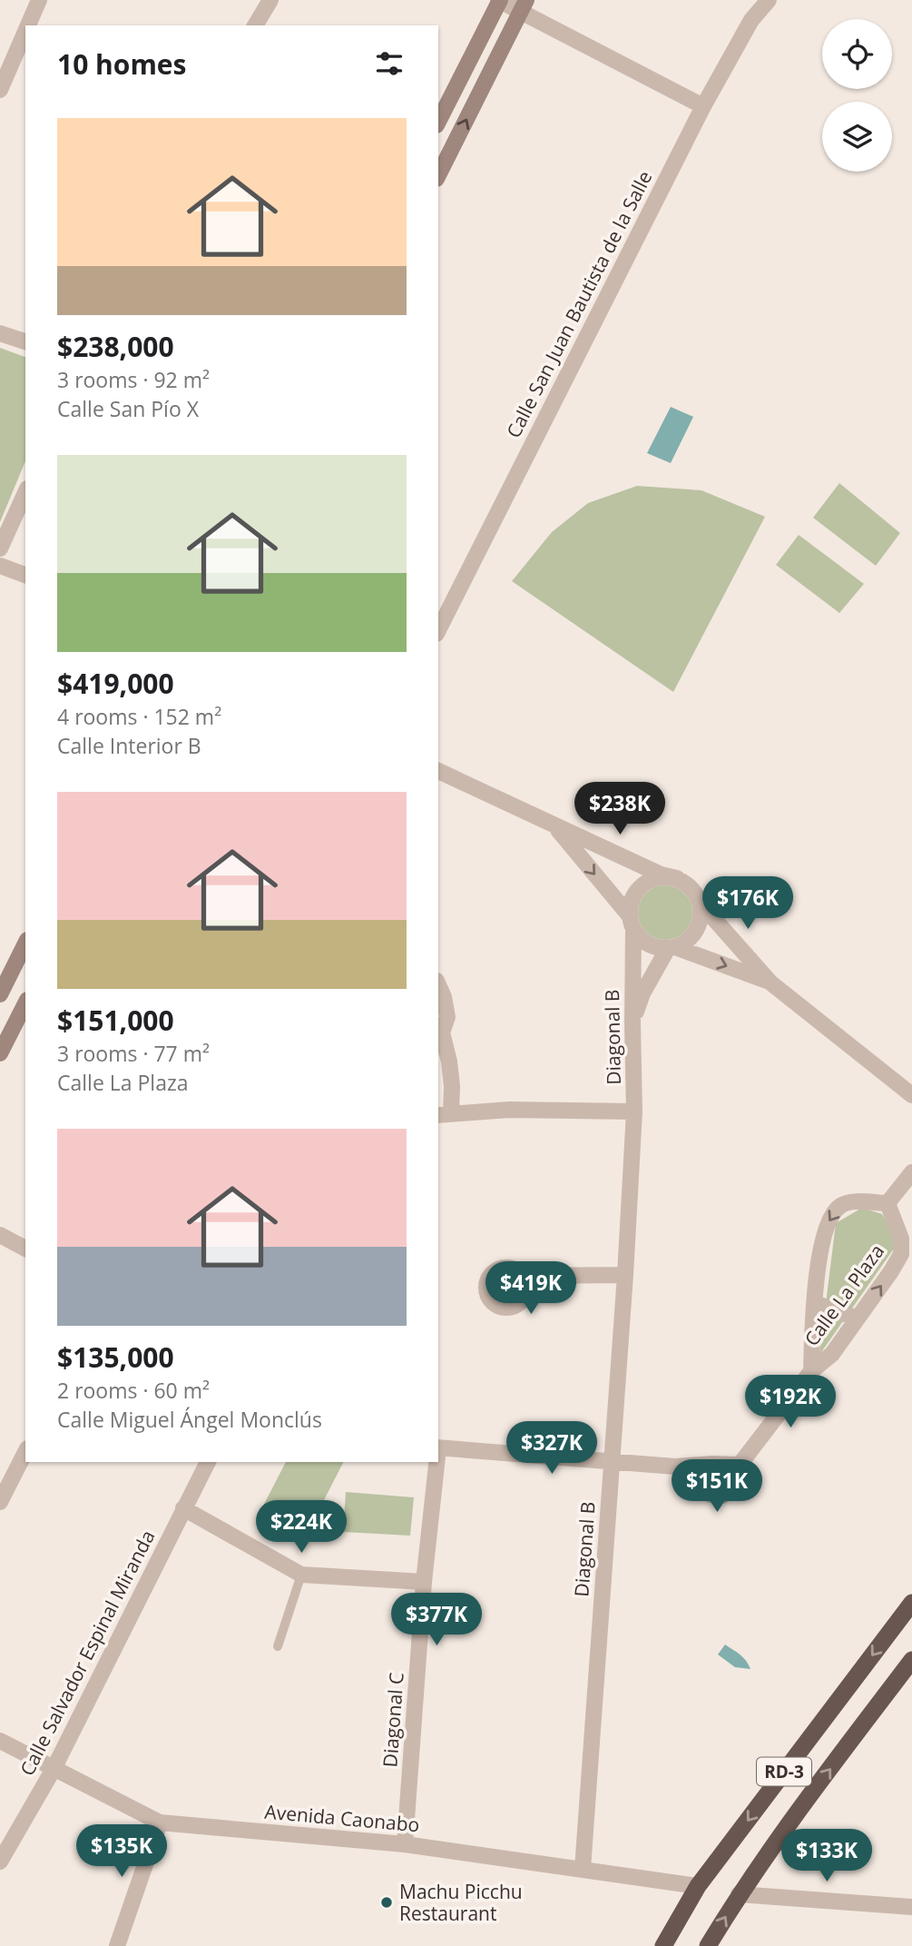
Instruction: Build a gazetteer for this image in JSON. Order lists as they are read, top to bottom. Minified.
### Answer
{"streets":{"highway":["RD-3"],"street":["Calle San Juan Bautista de la Salle","Diagonal B","Calle La Plaza","Calle Salvador Espinal Miranda","Diagonal C","Avenida Caonabo"]},"crossings":[["Diagonal B","Avenida Caonabo"],["Calle Salvador Espinal Miranda","Avenida Caonabo"],["Diagonal C","Avenida Caonabo"],["RD-3","Avenida Caonabo"]],"places":["Machu Picchu Restaurant"],"page":{"heading":"10 homes","list":[{"name":"$238,000","note":"3 rooms · 92 m² · Calle San Pío X"},{"name":"$419,000","note":"4 rooms · 152 m² · Calle Interior B"},{"name":"$151,000","note":"3 rooms · 77 m² · Calle La Plaza"},{"name":"$135,000","note":"2 rooms · 60 m² · Calle Miguel Ángel Monclús"}],"price":["$238K","$176K","$419K","$192K","$327K","$151K","$224K","$377K","$135K","$133K"]}}
